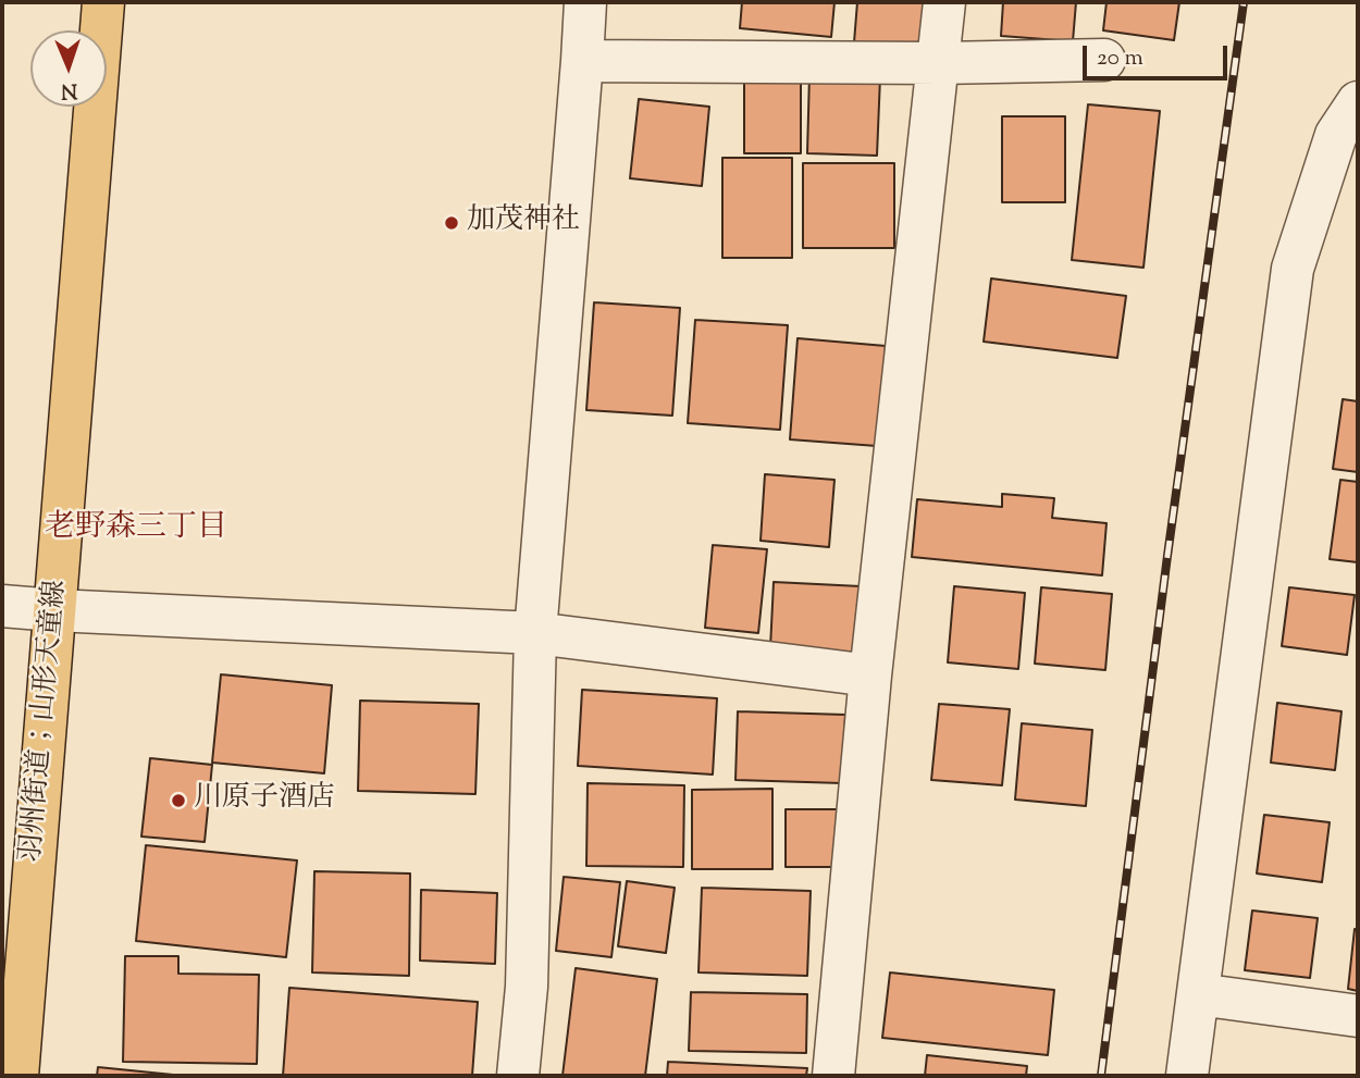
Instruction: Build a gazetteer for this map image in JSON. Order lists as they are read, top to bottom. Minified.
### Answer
{"streets":{"main road":["羽州街道；山形天童線"]},"districts":["老野森三丁目"],"places":["加茂神社","川原子酒店"],"scale_bar":"20 m","north":"bottom"}
